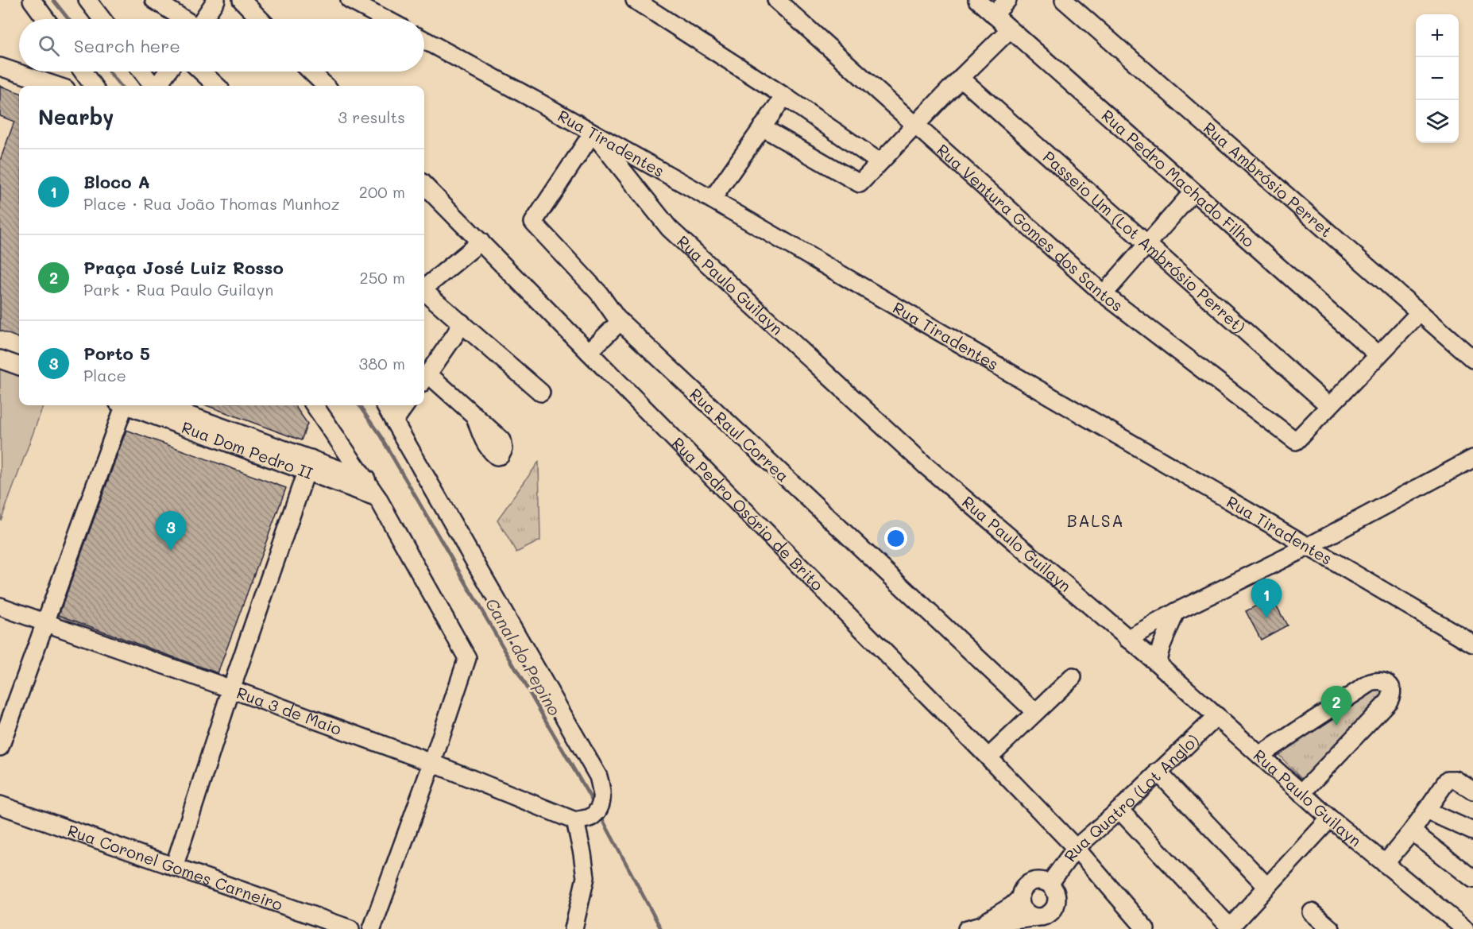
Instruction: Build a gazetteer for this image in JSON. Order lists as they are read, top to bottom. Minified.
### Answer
{"streets":{"street":["Rua Tiradentes","Rua Pedro Machado Filho","Rua Ambrósio Perret","Rua Ventura Gomes dos Santos","Passeio Um (Lot Ambrósio Perret)","Rua Paulo Guilayn","Rua Raul Correa","Rua Dom Pedro II","Rua Pedro Osório de Brito","Rua 3 de Maio","Rua Quatro (Lot Anglo)","Rua Coronel Gomes Carneiro"]},"crossings":[["Rua Tiradentes","Rua Paulo Guilayn"],["Rua Tiradentes","Rua Raul Correa"],["Rua Ventura Gomes dos Santos","Passeio Um (Lot Ambrósio Perret)"],["Rua Paulo Guilayn","Rua Raul Correa"],["Rua Paulo Guilayn","Rua Quatro (Lot Anglo)"],["Rua Pedro Osório de Brito","Rua Quatro (Lot Anglo)"]],"districts":["BALSA"],"water":["Canal do Pepino"],"page":{"map_buttons":["+","−"],"search":"Search here","heading":["Nearby","3 results"],"list":[{"mark":"1","name":"Bloco A","note":"Place · Rua João Thomas Munhoz","value":"200 m"},{"mark":"2","name":"Praça José Luiz Rosso","note":"Park · Rua Paulo Guilayn","value":"250 m"},{"mark":"3","name":"Porto 5","note":"Place","value":"380 m"}],"pins":["3","1","2"]}}
